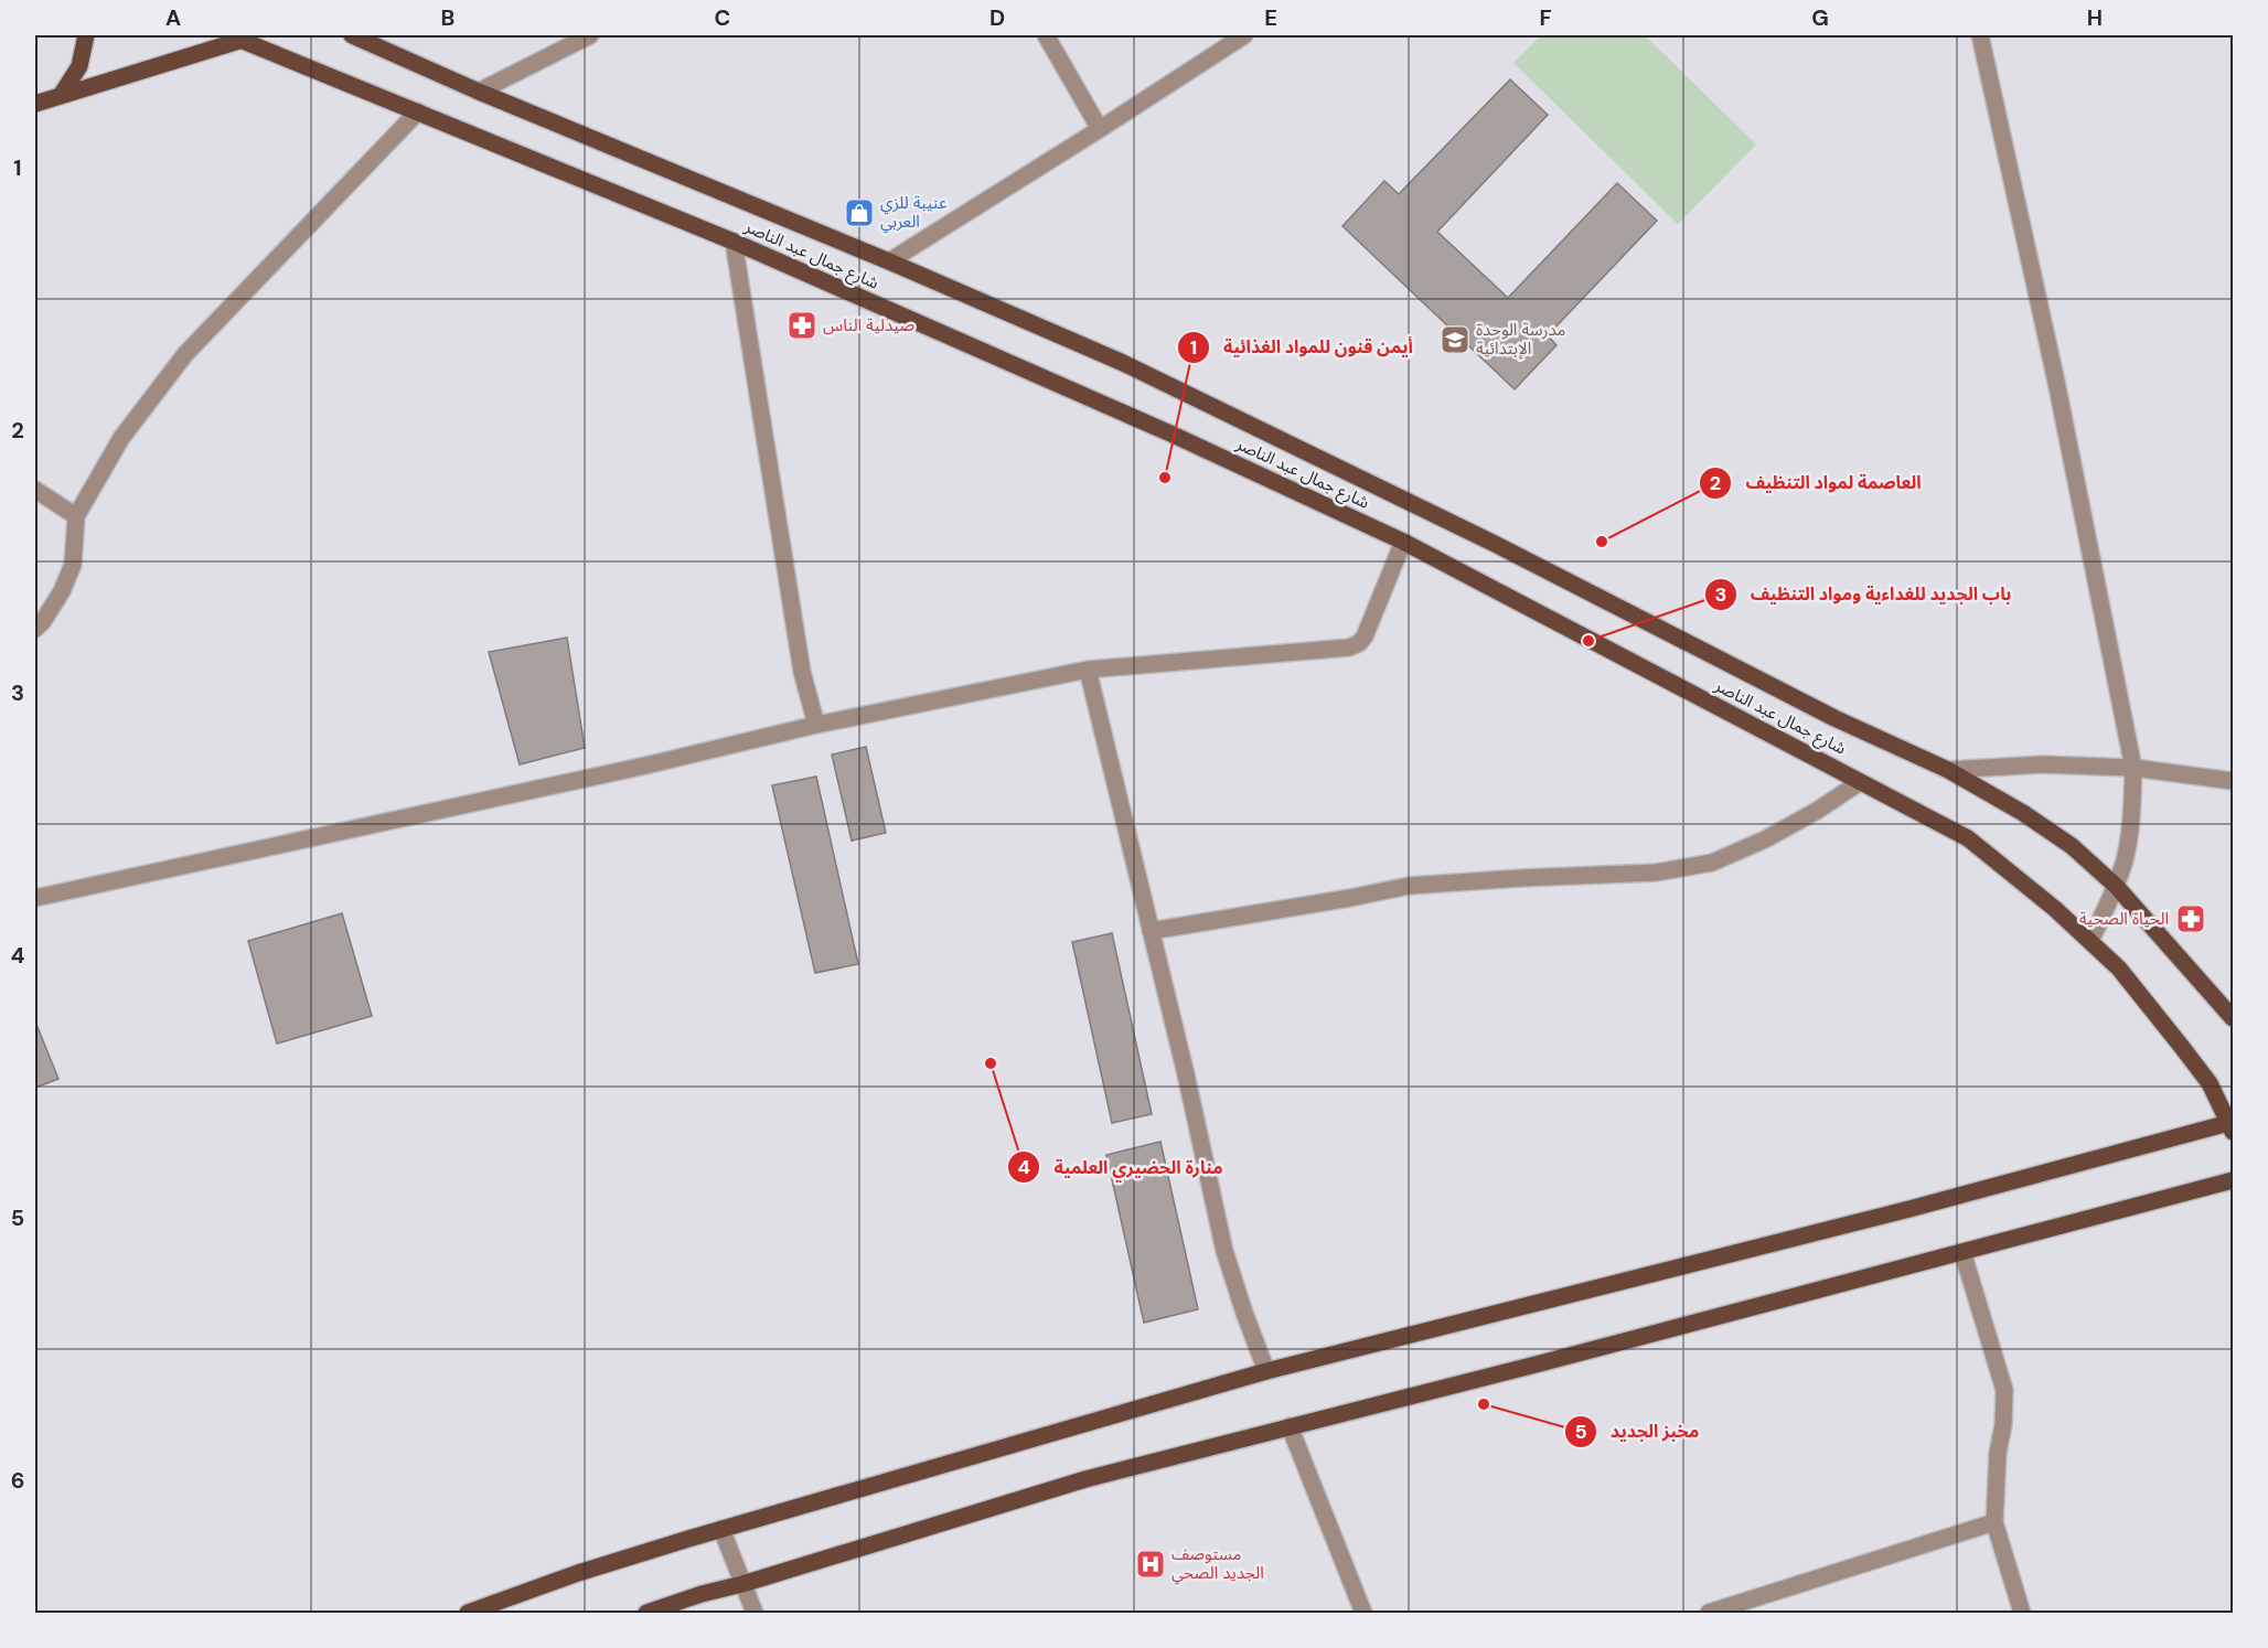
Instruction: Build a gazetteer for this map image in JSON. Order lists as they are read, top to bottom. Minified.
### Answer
{"streets":{"main road":["شارع جمال عبد الناصر"]},"places":{"shop":["عنيبة للزي العربي"],"pharmacy":["صيدلية الناس","الحياة الصحية"],"school or university":["مدرسة الوحدة الإبتدائية"],"other":["أيمن قنون للمواد الغذائية","العاصمة لمواد التنظيف","باب الجديد للغداءية ومواد التنظيف","منارة الحضيري العلمية","مخبز الجديد"],"hospital":["مستوصف الجديد الصحي"]},"grid":{"columns":["A","B","C","D","E","F","G","H"],"rows":["1","2","3","4","5","6"]}}
